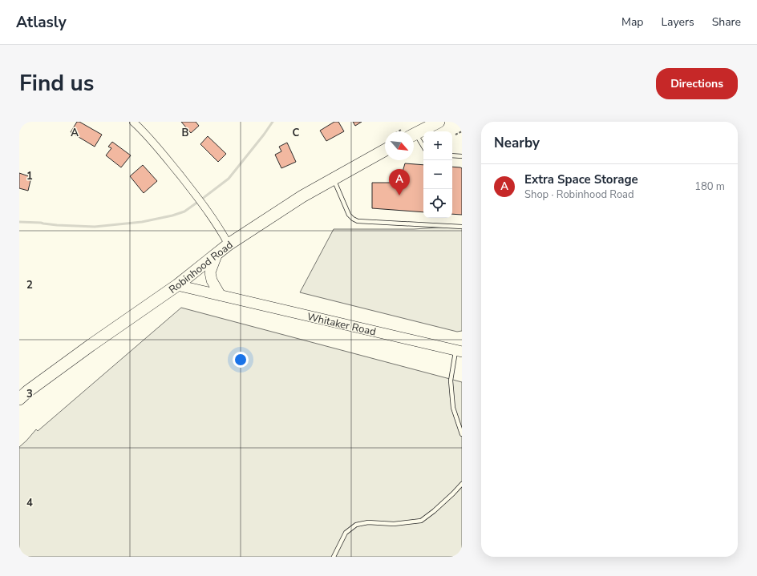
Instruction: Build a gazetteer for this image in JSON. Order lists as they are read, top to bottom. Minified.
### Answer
{"streets":{"main road":["Robinhood Road"],"street":["Whitaker Road"]},"crossings":[["Robinhood Road","Whitaker Road"]],"north":"bottom right","page":{"header":"Atlasly","nav":["Map","Layers","Share"],"title":"Find us","buttons":"Directions","heading":"Nearby","map_buttons":["+","−"],"list":[{"mark":"A","name":"Extra Space Storage","note":"Shop · Robinhood Road","value":"180 m"}],"pins":"A"},"grid":{"columns":["A","B","C"],"rows":["1","2","3","4"]}}
